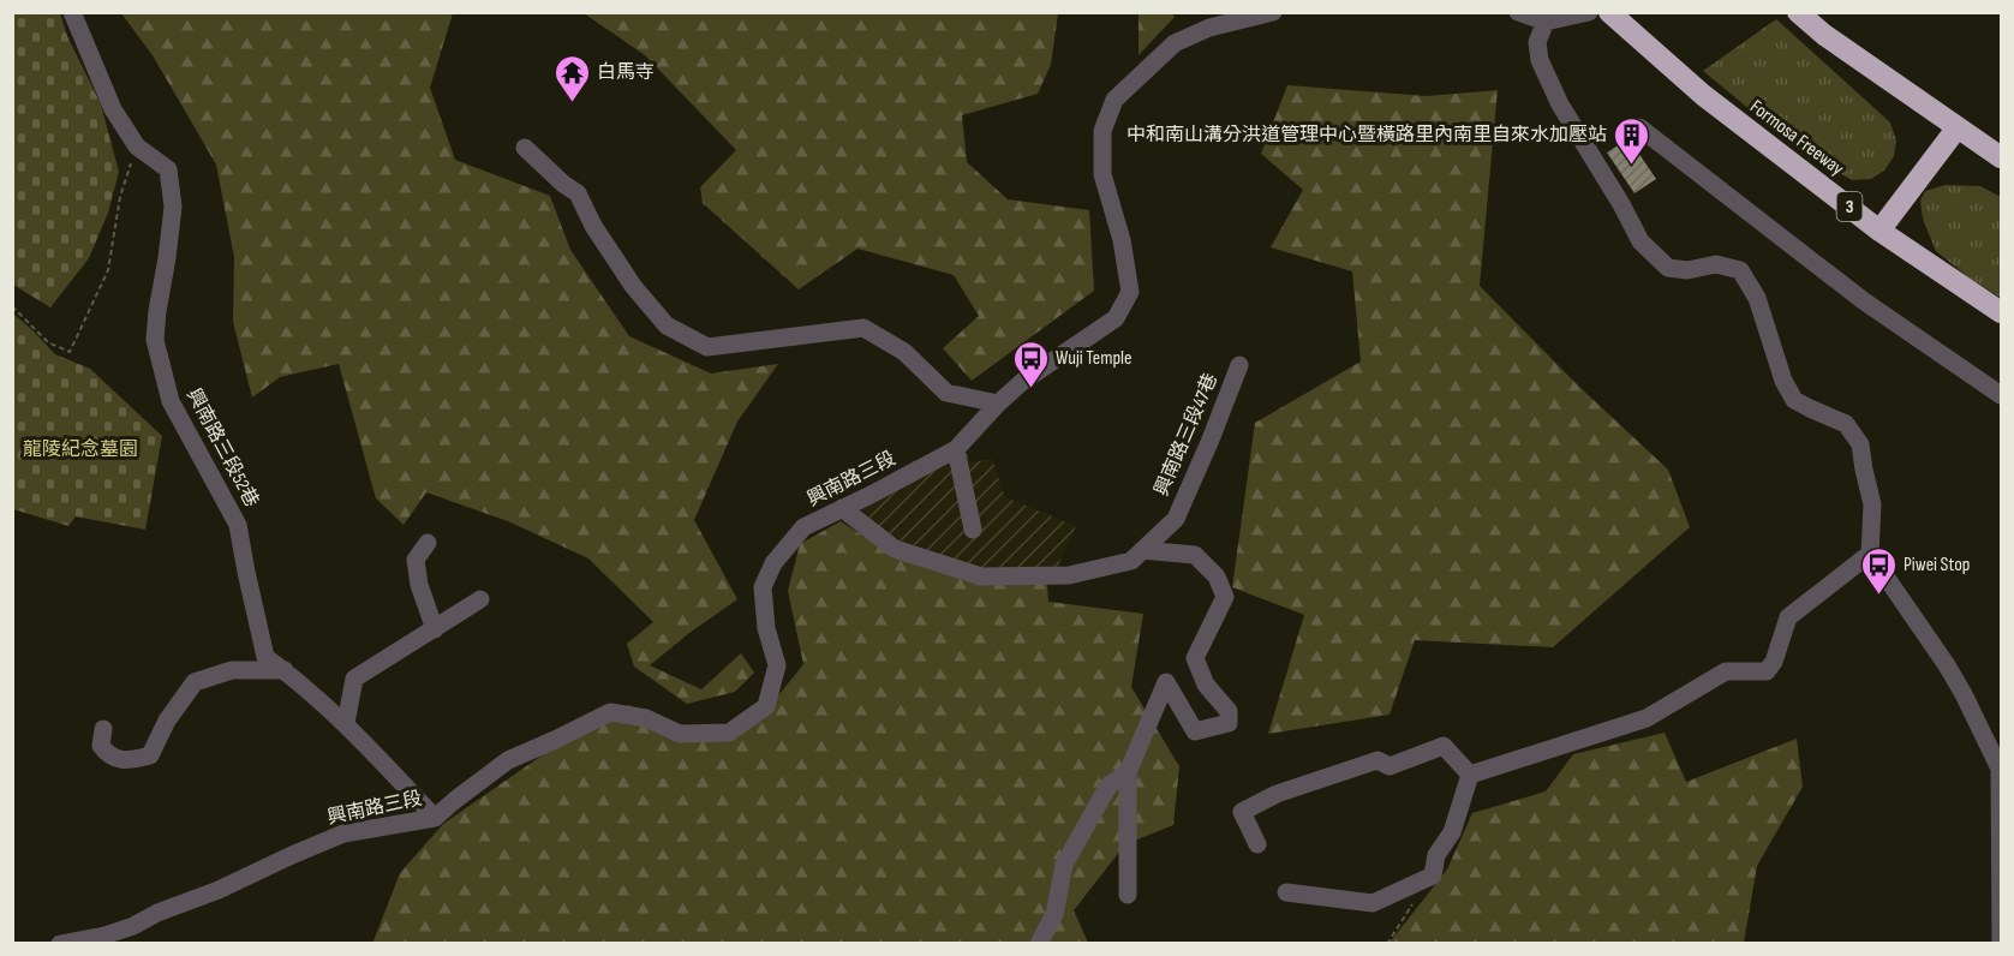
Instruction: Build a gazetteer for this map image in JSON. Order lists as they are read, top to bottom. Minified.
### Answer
{"streets":{"highway":["Formosa Freeway","3"],"street":["興南路三段47巷","興南路三段52巷","興南路三段"]},"crossings":[["興南路三段47巷","興南路三段"],["興南路三段52巷","興南路三段"]],"parks":["龍陵紀念墓園"],"places":{"temple":["白馬寺"],"building":["中和南山溝分洪道管理中心暨橫路里內南里自來水加壓站"],"bus stop":["Wuji Temple","Piwei Stop"]}}
